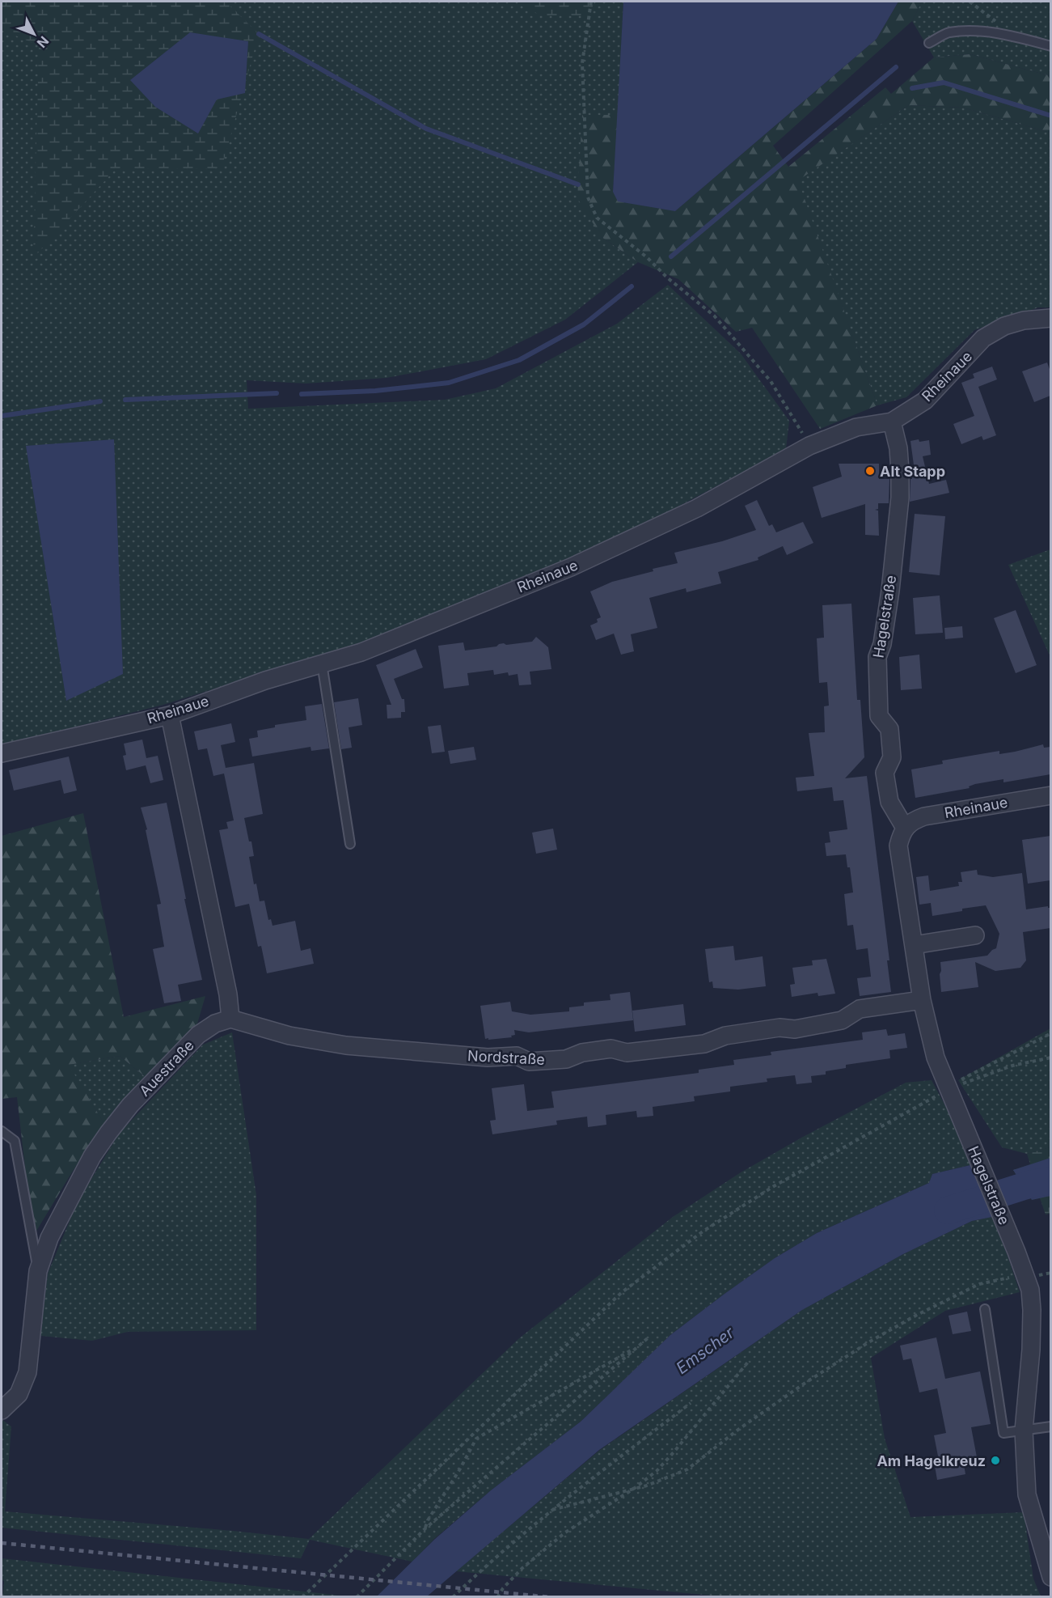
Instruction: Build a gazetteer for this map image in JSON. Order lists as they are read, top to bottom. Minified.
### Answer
{"streets":{"street":["Rheinaue","Hagelstraße","Nordstraße","Auestraße"]},"crossings":[["Rheinaue","Hagelstraße"],["Hagelstraße","Nordstraße"],["Nordstraße","Auestraße"]],"water":["Emscher"],"places":["Alt Stapp","Am Hagelkreuz"],"north":"bottom right"}
